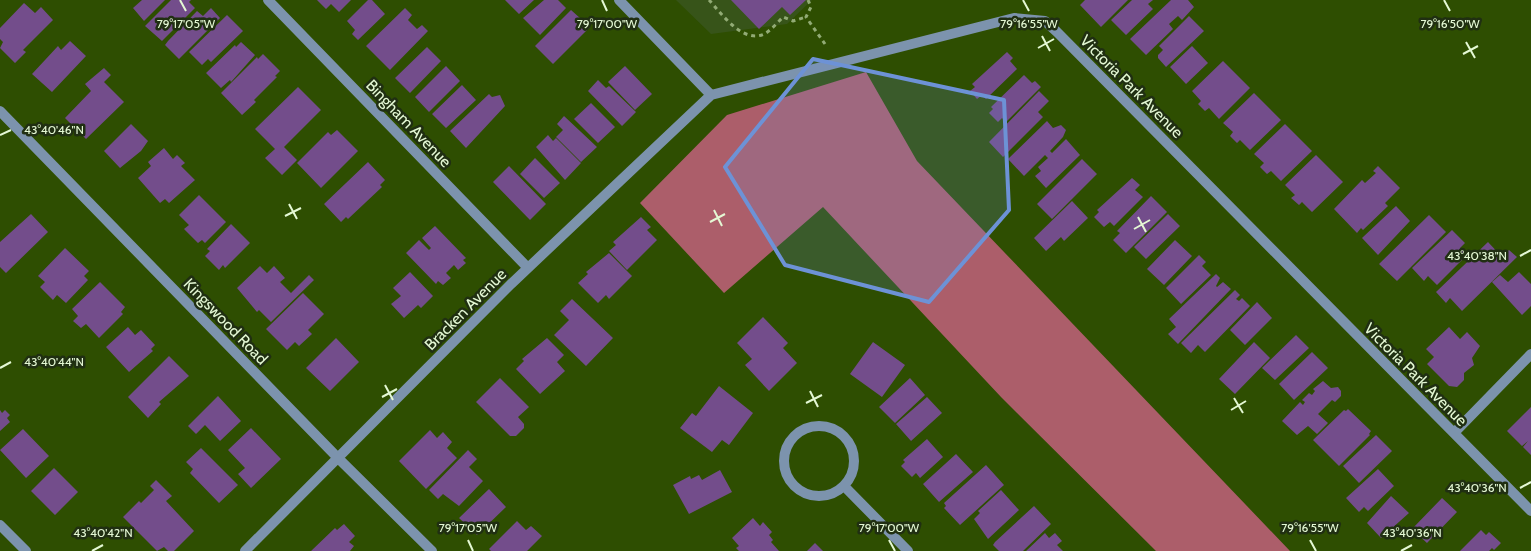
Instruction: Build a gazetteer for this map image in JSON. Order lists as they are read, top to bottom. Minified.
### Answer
{"streets":{"street":["Victoria Park Avenue","Bingham Avenue","Bracken Avenue","Kingswood Road"]},"crossings":[["Victoria Park Avenue","Bracken Avenue"],["Bingham Avenue","Bracken Avenue"],["Bracken Avenue","Kingswood Road"]],"coordinates":["79°17'05\"W","79°17'00\"W","79°16'55\"W","79°16'50\"W","43°40'46\"N","43°40'38\"N","43°40'44\"N","43°40'36\"N","43°40'42\"N"]}
